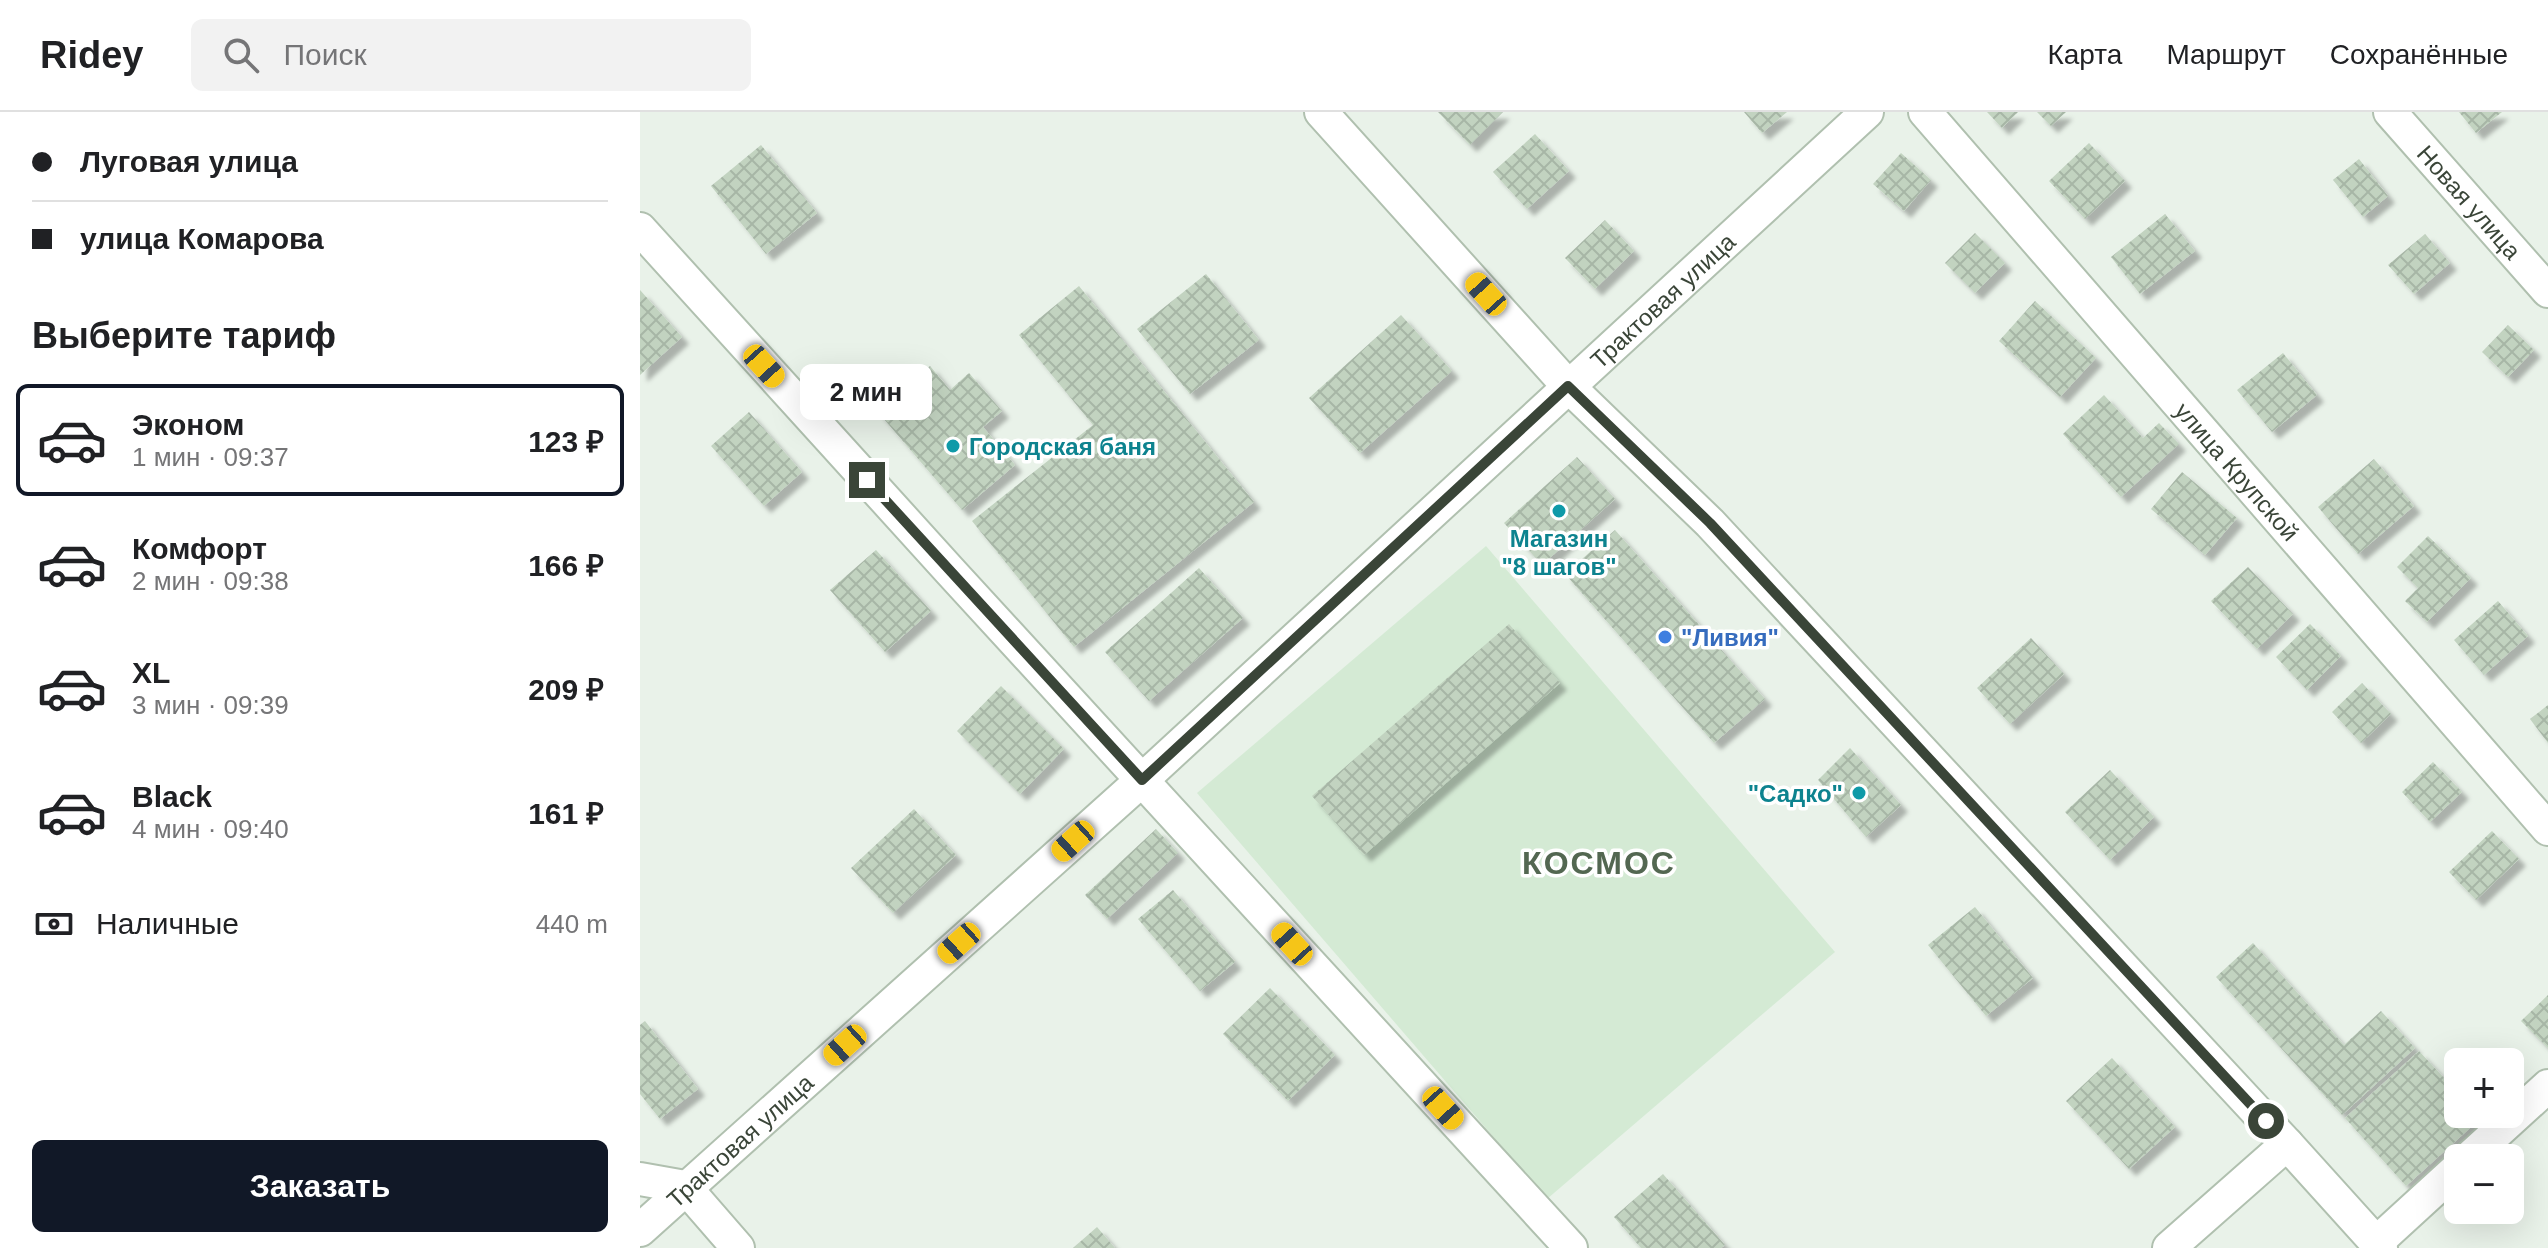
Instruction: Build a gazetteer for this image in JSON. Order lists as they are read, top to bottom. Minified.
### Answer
{"streets":{"street":["Новая улица","Трактовая улица","улица Крупской"]},"districts":["КОСМОС"],"places":["Городская баня","Магазин \"8 шагов\"","\"Ливия\"","\"Садко\""],"page":{"header":"Ridey","search":"Поиск","nav":["Карта","Маршрут","Сохранённые"],"banner":["Луговая улица","улица Комарова"],"heading":"Выберите тариф","bubble":"2 мин","list":[{"name":"Эконом","note":"1 мин · 09:37","value":"123 ₽"},{"name":"Комфорт","note":"2 мин · 09:38","value":"166 ₽"},{"name":"XL","note":"3 мин · 09:39","value":"209 ₽"},{"name":"Black","note":"4 мин · 09:40","value":"161 ₽"}],"pay":["Наличные","440 m"],"map_buttons":["+","−"],"buttons":"Заказать"}}
